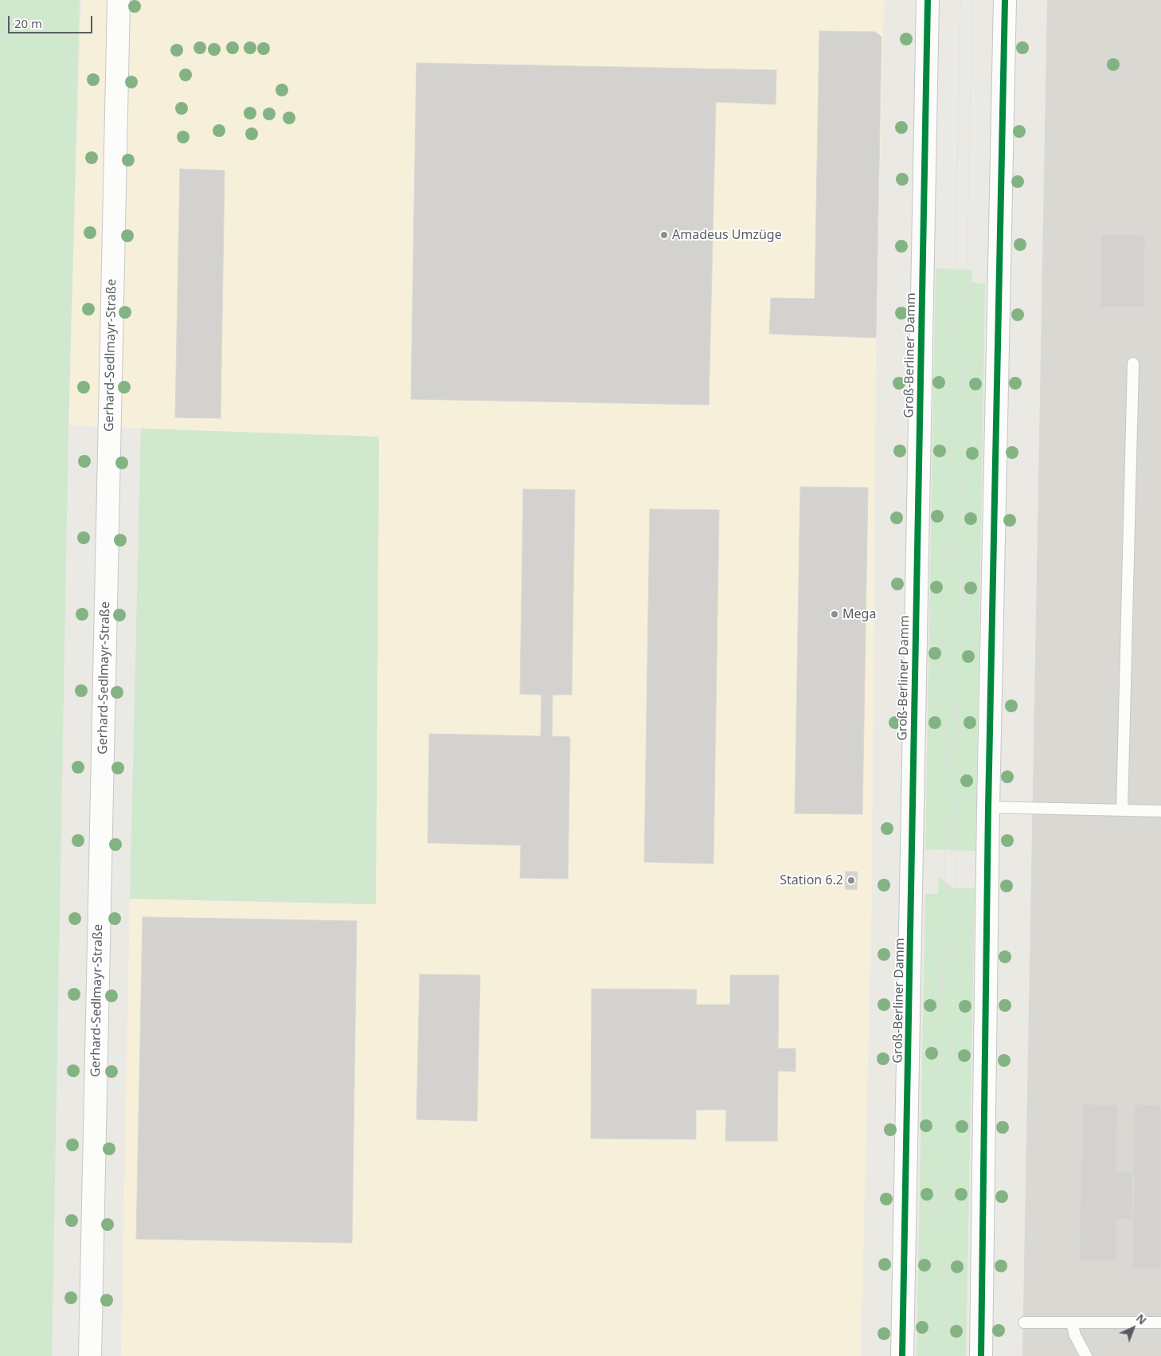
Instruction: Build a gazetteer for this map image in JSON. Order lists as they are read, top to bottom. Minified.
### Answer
{"streets":{"main road":["Gerhard-Sedlmayr-Straße","Groß-Berliner Damm"]},"places":["Amadeus Umzüge","Mega","Station 6.2"],"scale_bar":"20 m","north":"top right"}
